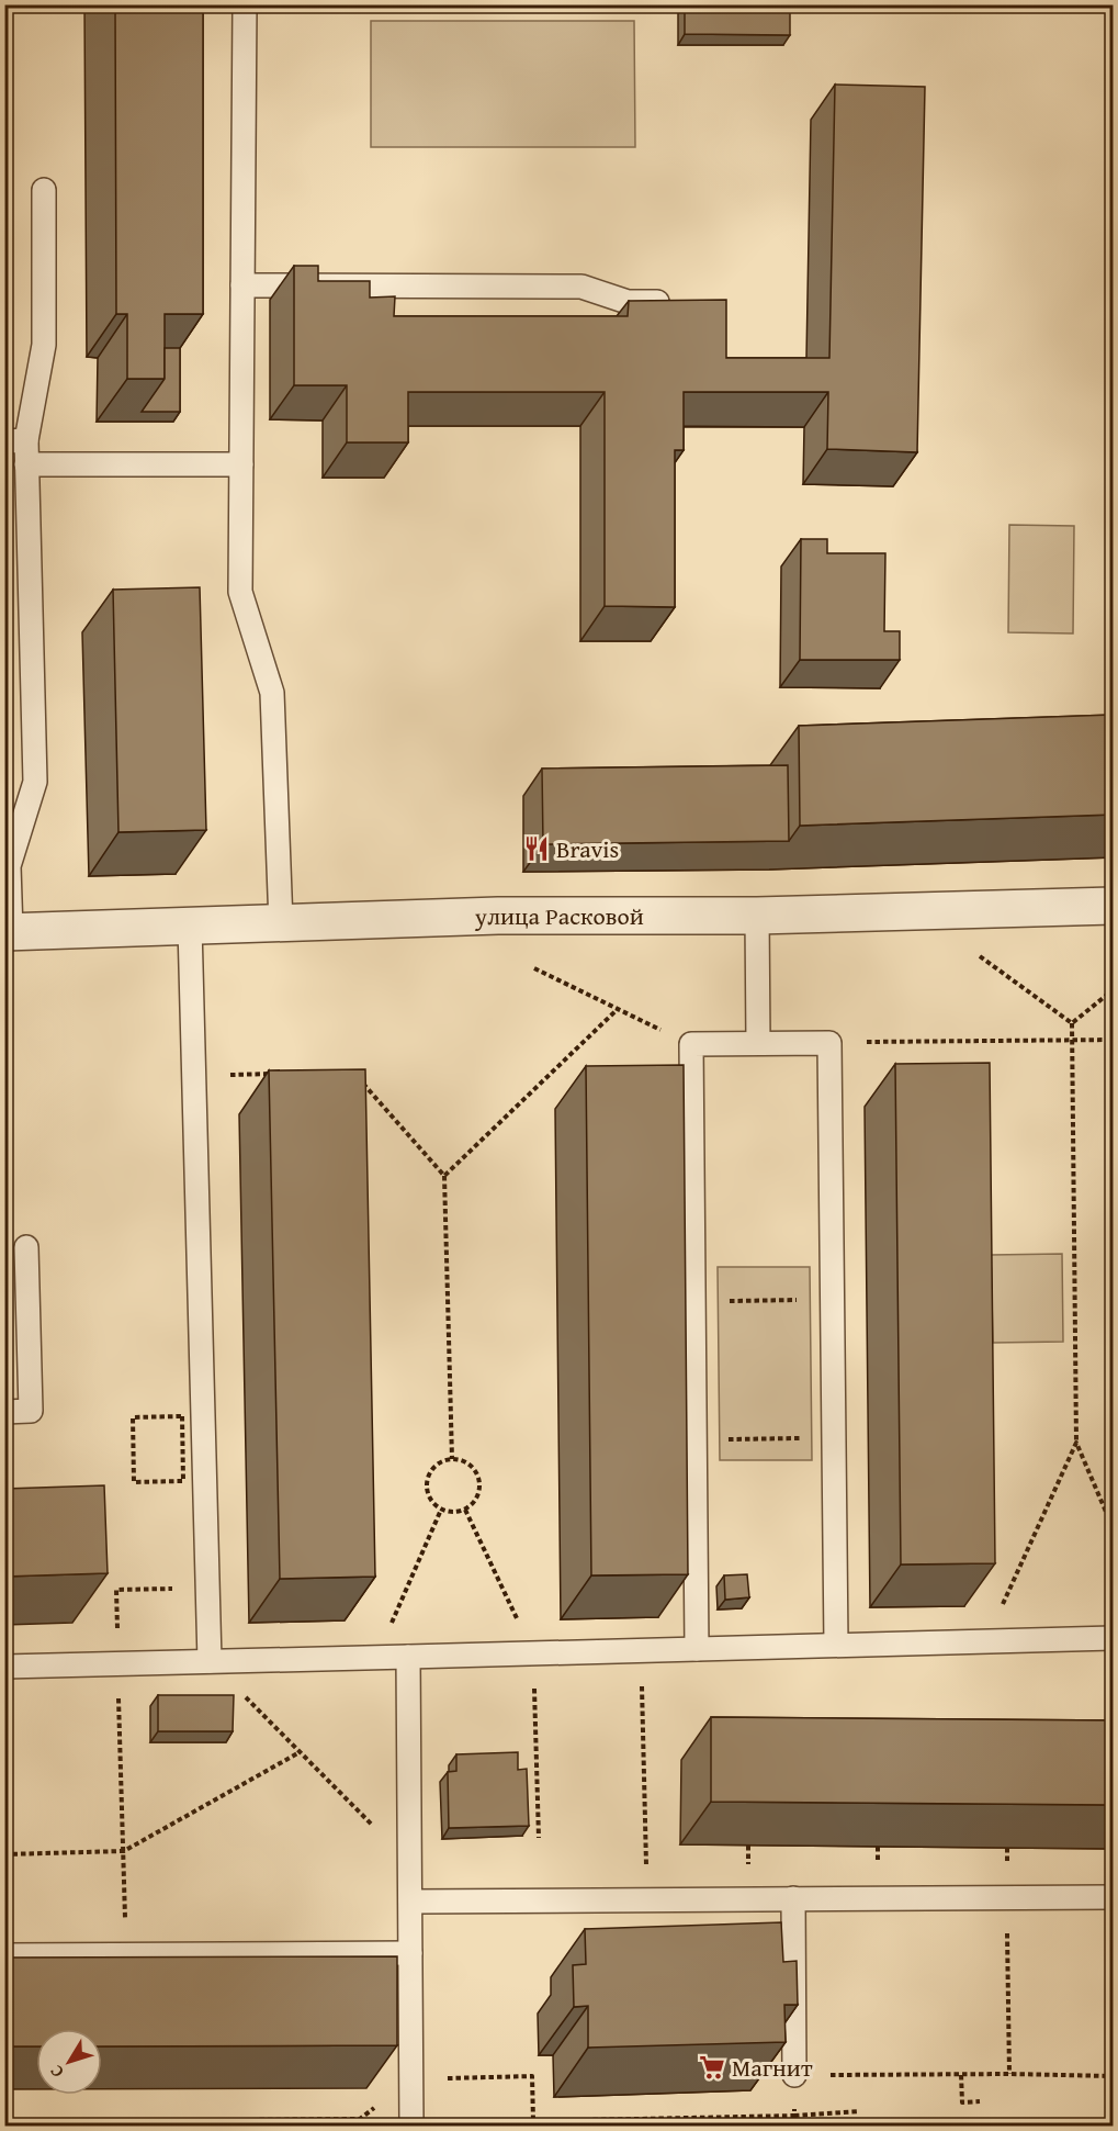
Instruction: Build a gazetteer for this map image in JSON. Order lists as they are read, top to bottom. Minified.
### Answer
{"streets":{"street":["улица Расковой"]},"places":{"restaurant":["Bravis"],"supermarket":["Магнит"]},"north":"bottom left"}
